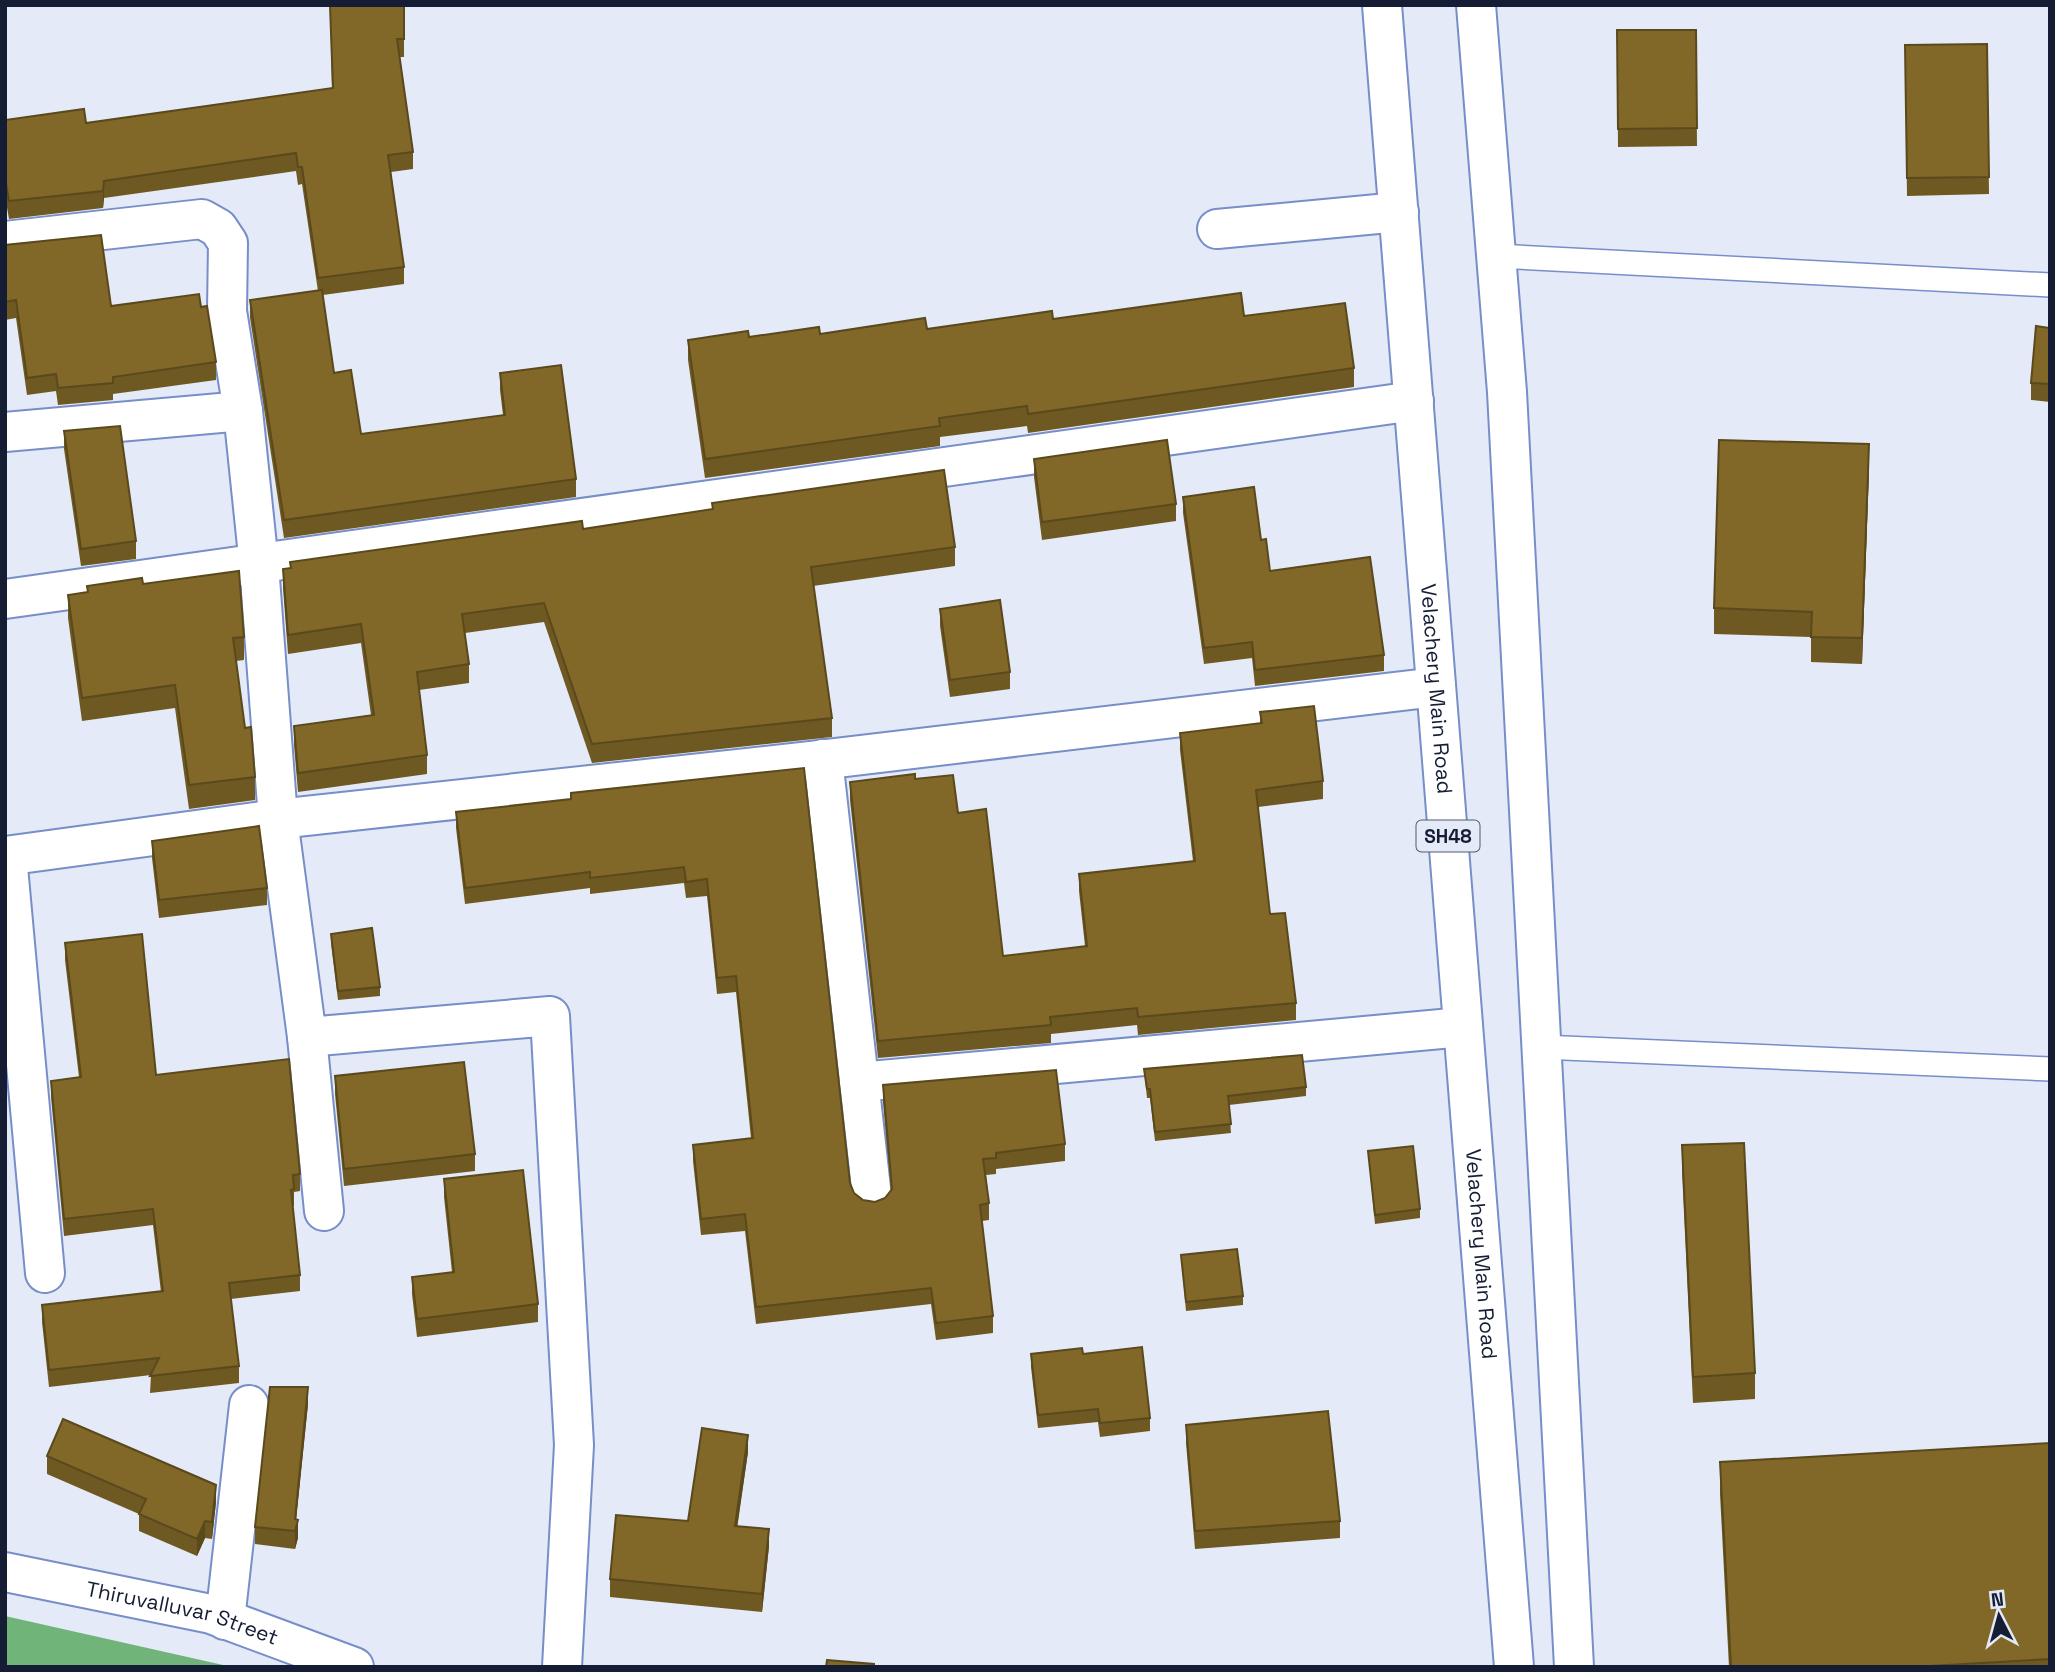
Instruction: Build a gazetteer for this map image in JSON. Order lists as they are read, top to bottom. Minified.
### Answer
{"streets":{"street":["Velachery Main Road","SH48","Thiruvalluvar Street"]},"north":"top"}
